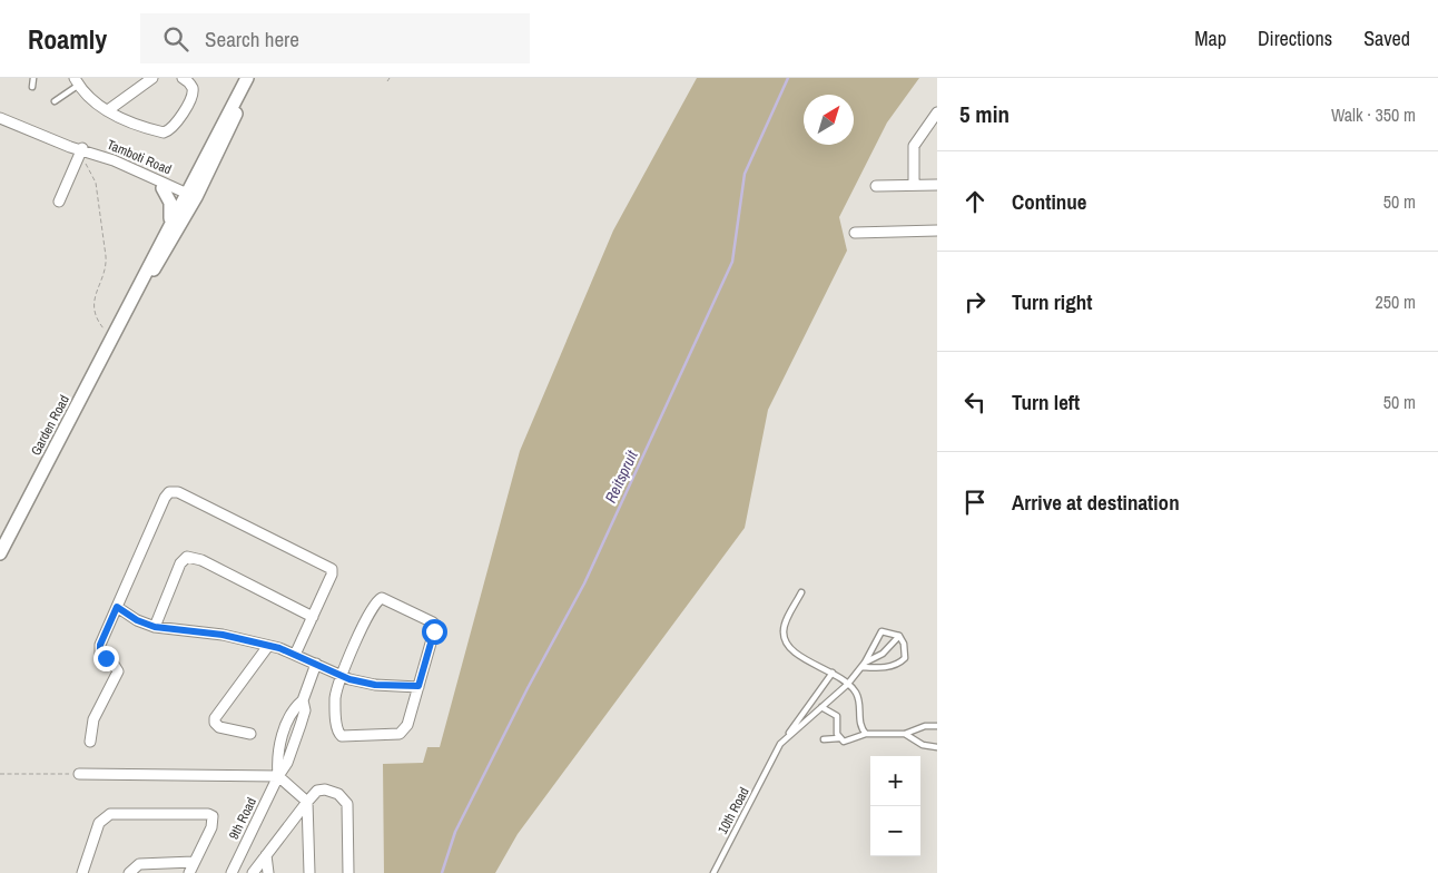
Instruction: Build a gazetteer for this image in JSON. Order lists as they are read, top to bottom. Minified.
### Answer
{"streets":{"street":["Tamboti Road","Garden Road","9th Road"],"lane":["10th Road"]},"crossings":[["Tamboti Road","Garden Road"]],"water":["Reitspruit"],"north":"top right","page":{"header":"Roamly","search":"Search here","nav":["Map","Directions","Saved"],"heading":["5 min","Walk · 350 m"],"list":[["Continue","50 m"],["Turn right","250 m"],["Turn left","50 m"],"Arrive at destination"],"map_buttons":["+","−"]}}
